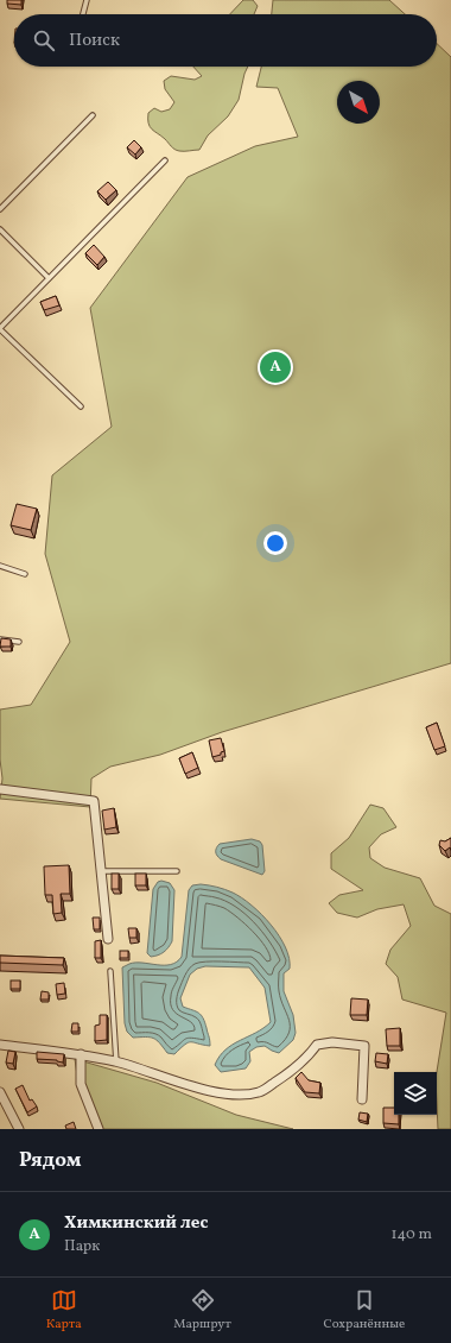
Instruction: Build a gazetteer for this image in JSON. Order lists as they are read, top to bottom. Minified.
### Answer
{"north":"bottom right","page":{"search":"Поиск","pins":"A","heading":"Рядом","list":[{"mark":"A","name":"Химкинский лес","note":"Парк","value":"140 m"}],"nav":["Карта","Маршрут","Сохранённые"]}}
